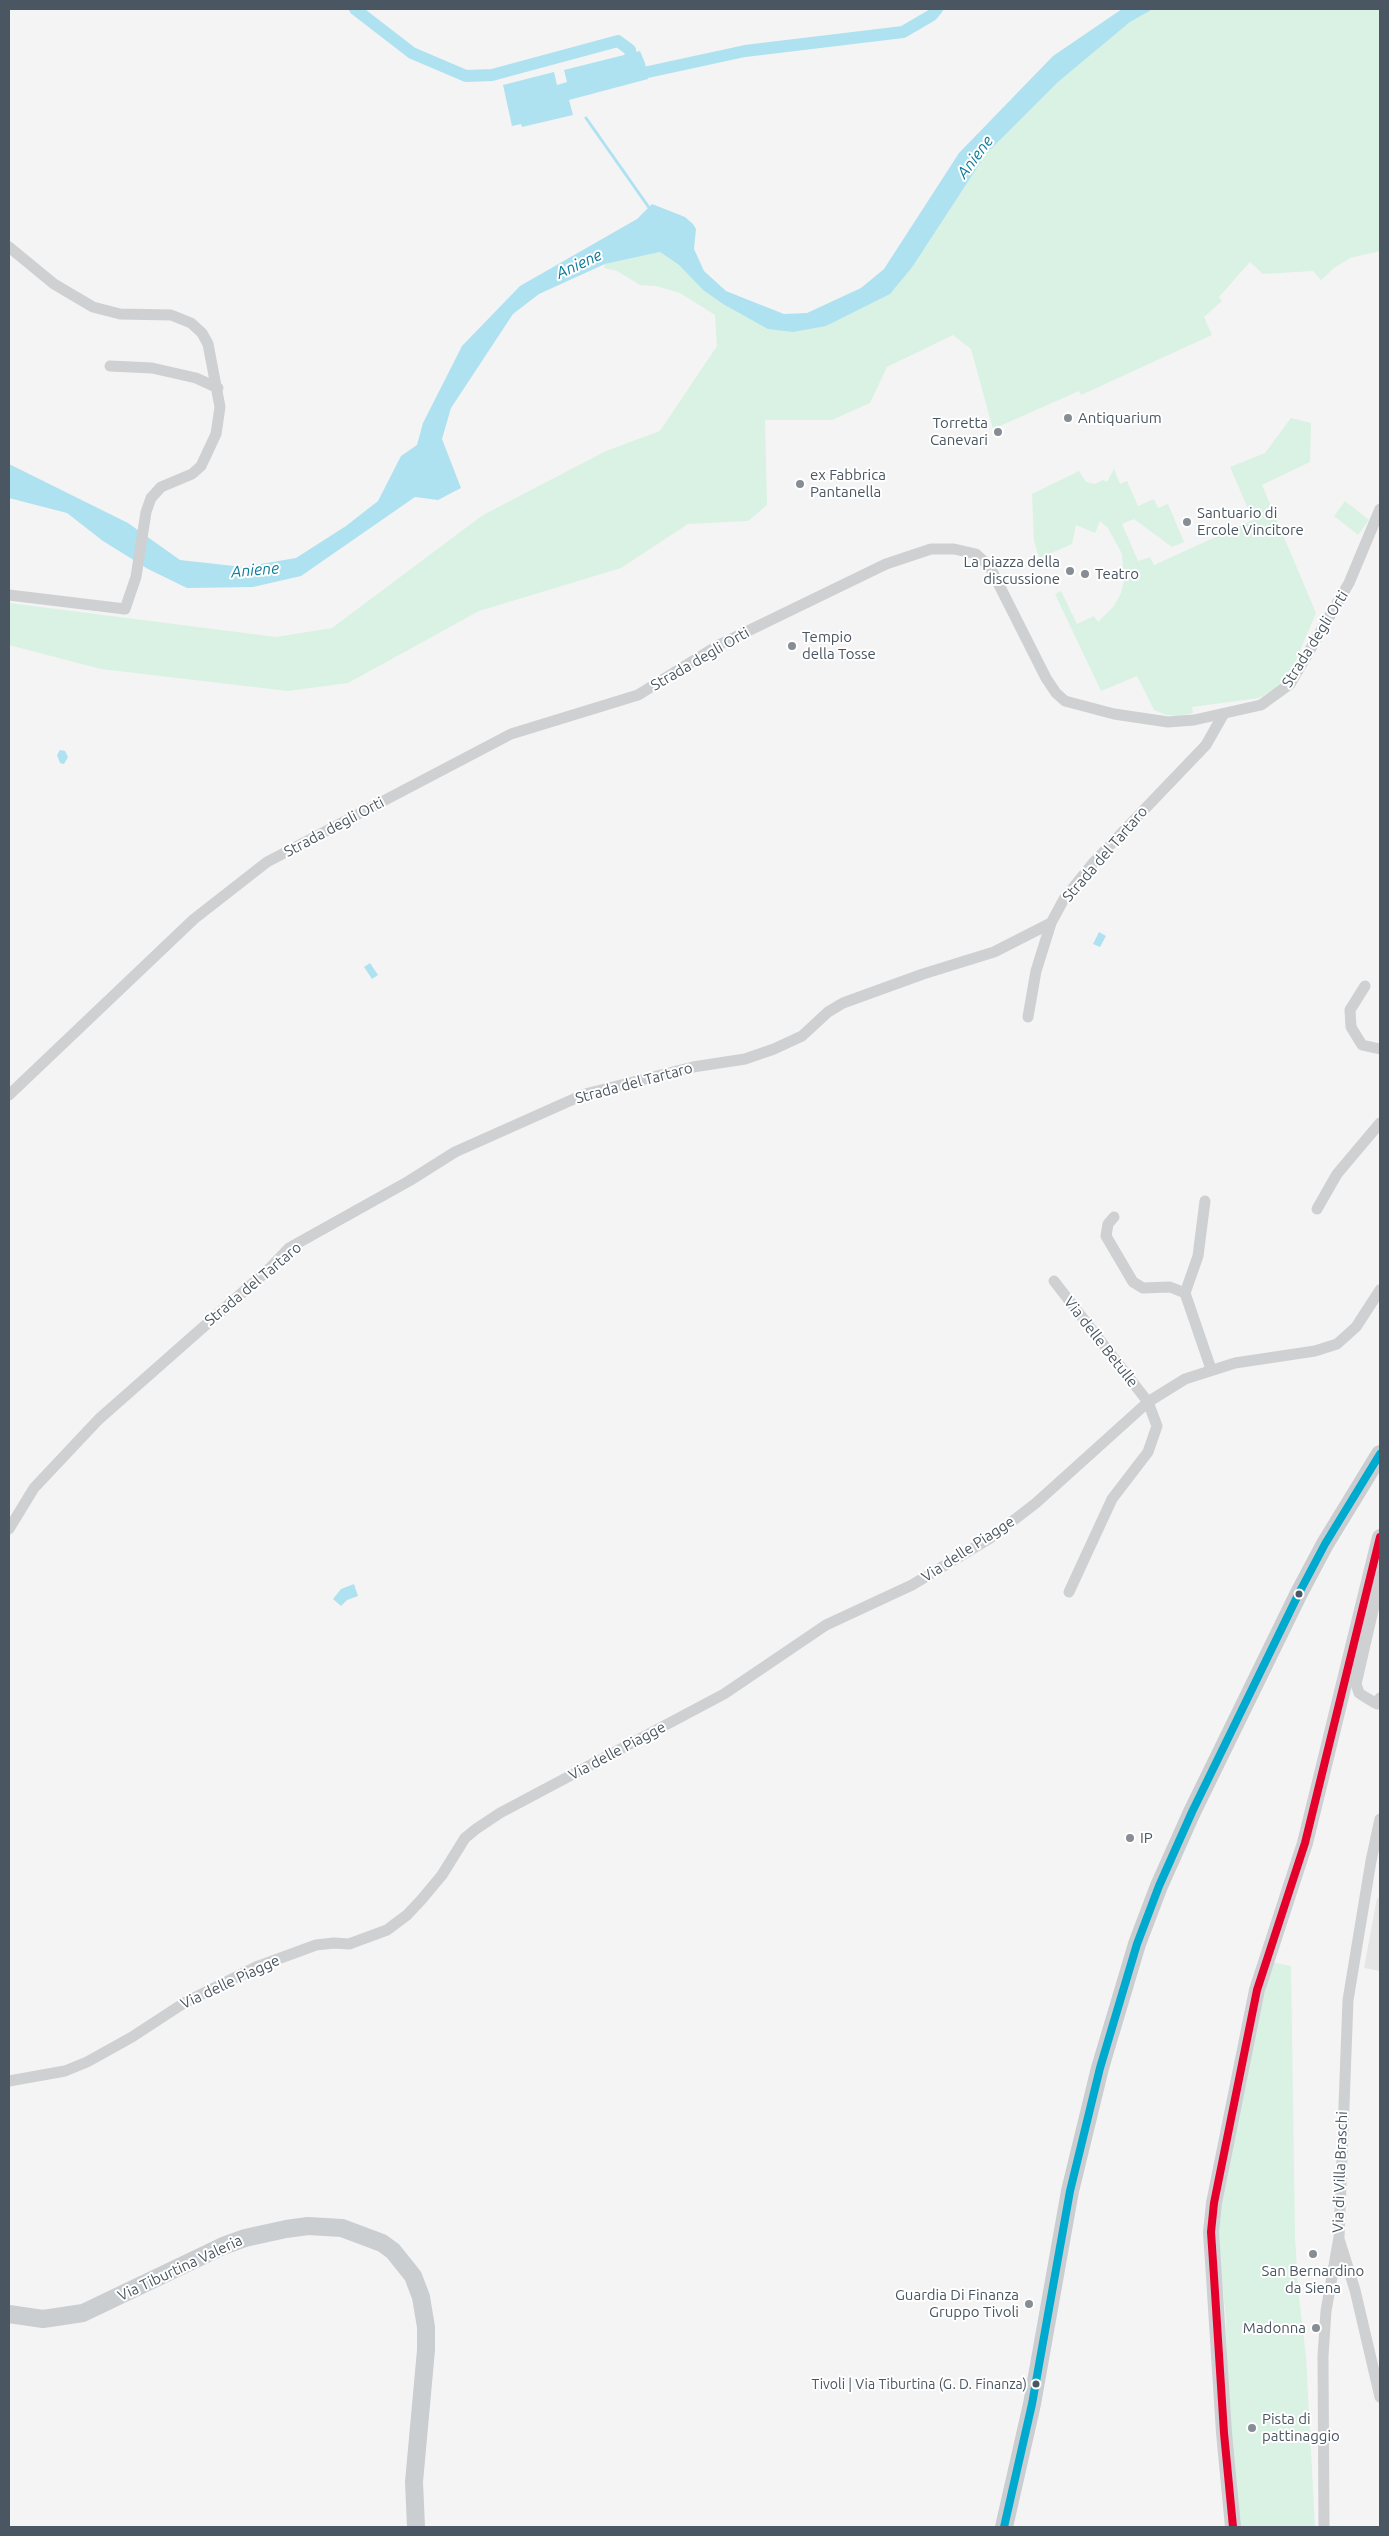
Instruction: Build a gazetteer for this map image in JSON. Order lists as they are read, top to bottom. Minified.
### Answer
{"streets":{"main road":["Via Tiburtina Valeria"],"street":["Strada degli Orti","Strada del Tartaro","Via delle Betulle","Via delle Piagge","Via di Villa Braschi"]},"crossings":[["Strada degli Orti","Strada del Tartaro"],["Via delle Betulle","Via delle Piagge"]],"water":["Aniene"],"places":["Antiquarium","Torretta Canevari","ex Fabbrica Pantanella","Santuario di Ercole Vincitore","La piazza della discussione","Teatro","Tempio della Tosse","IP","San Bernardino da Siena","Guardia Di Finanza Gruppo Tivoli","Madonna","Tivoli | Via Tiburtina (G. D. Finanza)","Pista di pattinaggio"]}
